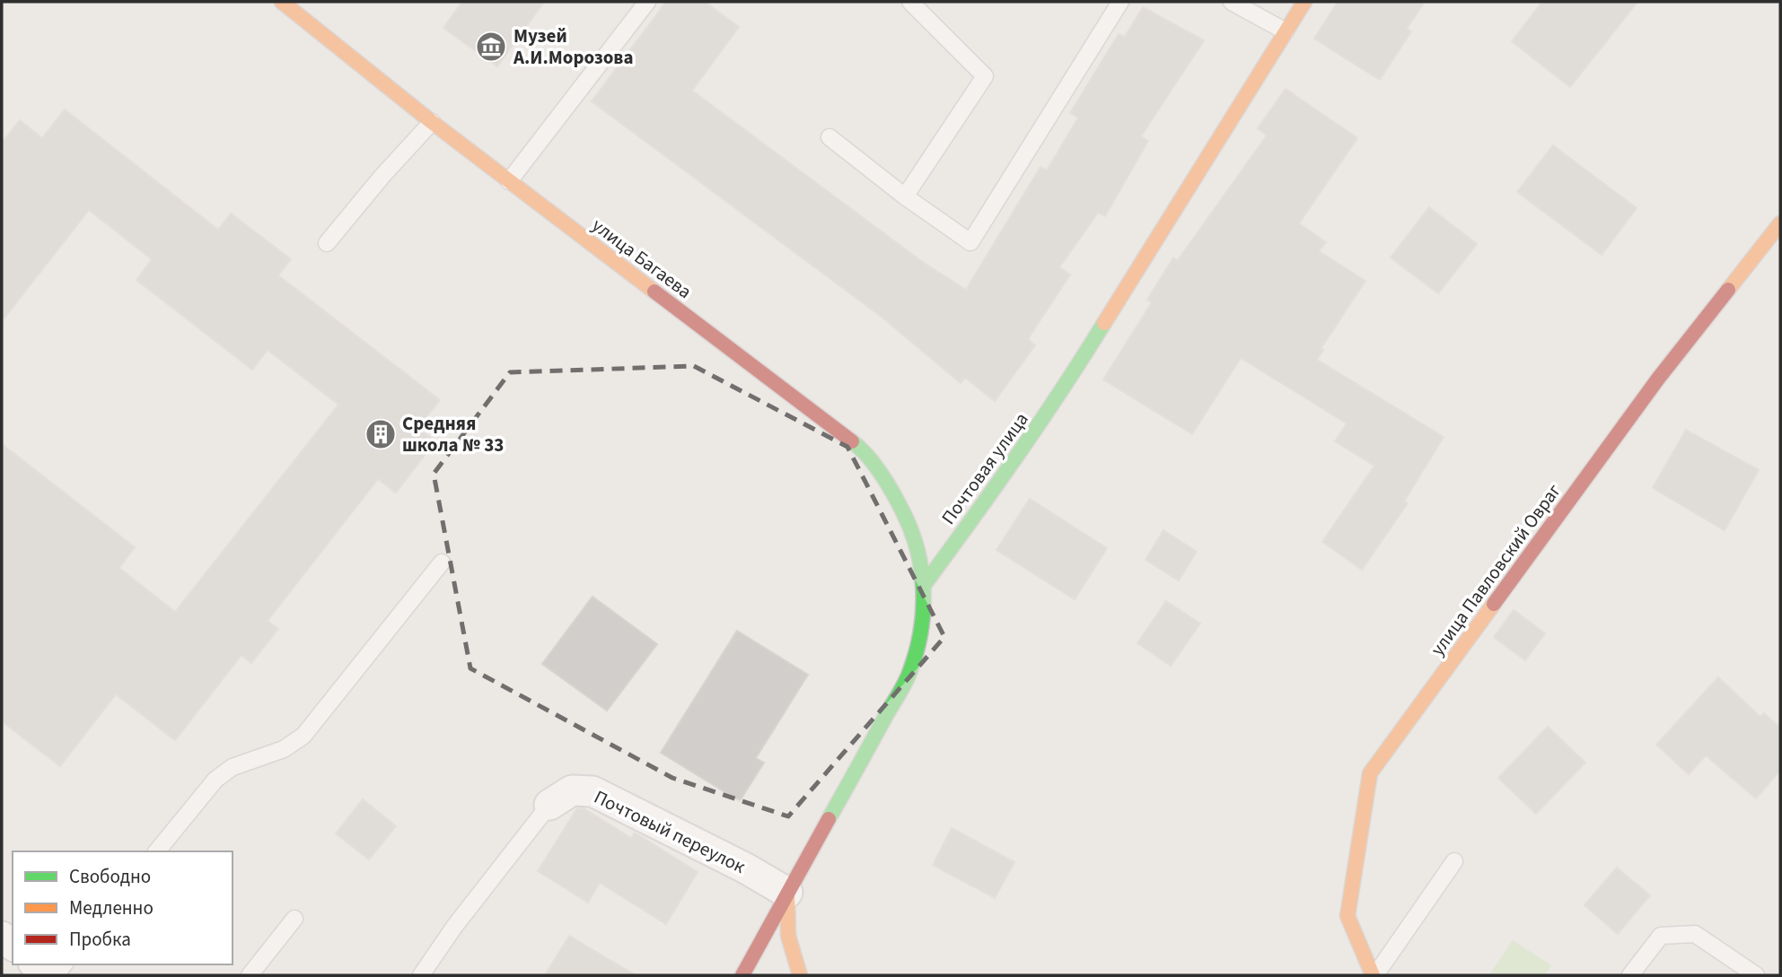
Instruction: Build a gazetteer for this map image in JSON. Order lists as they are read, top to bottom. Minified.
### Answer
{"streets":{"street":["улица Багаева","Почтовая улица","улица Павловский Овраг","Почтовый переулок"]},"crossings":[["улица Багаева","Почтовая улица"]],"places":{"museum":["Музей А.И.Морозова"],"building":["Средняя школа № 33"]},"legend":["Свободно","Медленно","Пробка"]}
